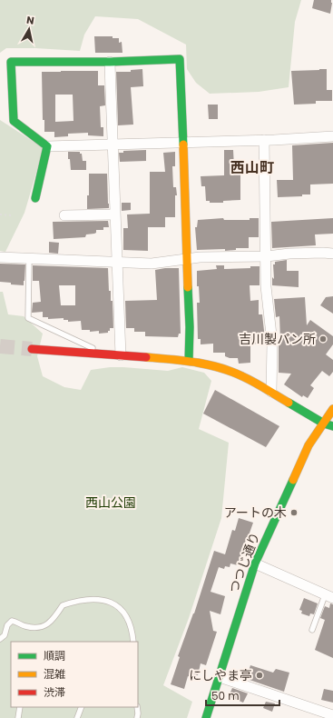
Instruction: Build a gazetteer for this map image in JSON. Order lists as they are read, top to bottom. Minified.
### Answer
{"streets":{"street":["つつじ通り"]},"districts":["西山町"],"parks":["西山公園"],"places":["吉川製パン所","アートの木","にしやま亭"],"legend":["順調","混雑","渋滞"],"scale_bar":"50 m","north":"top"}
